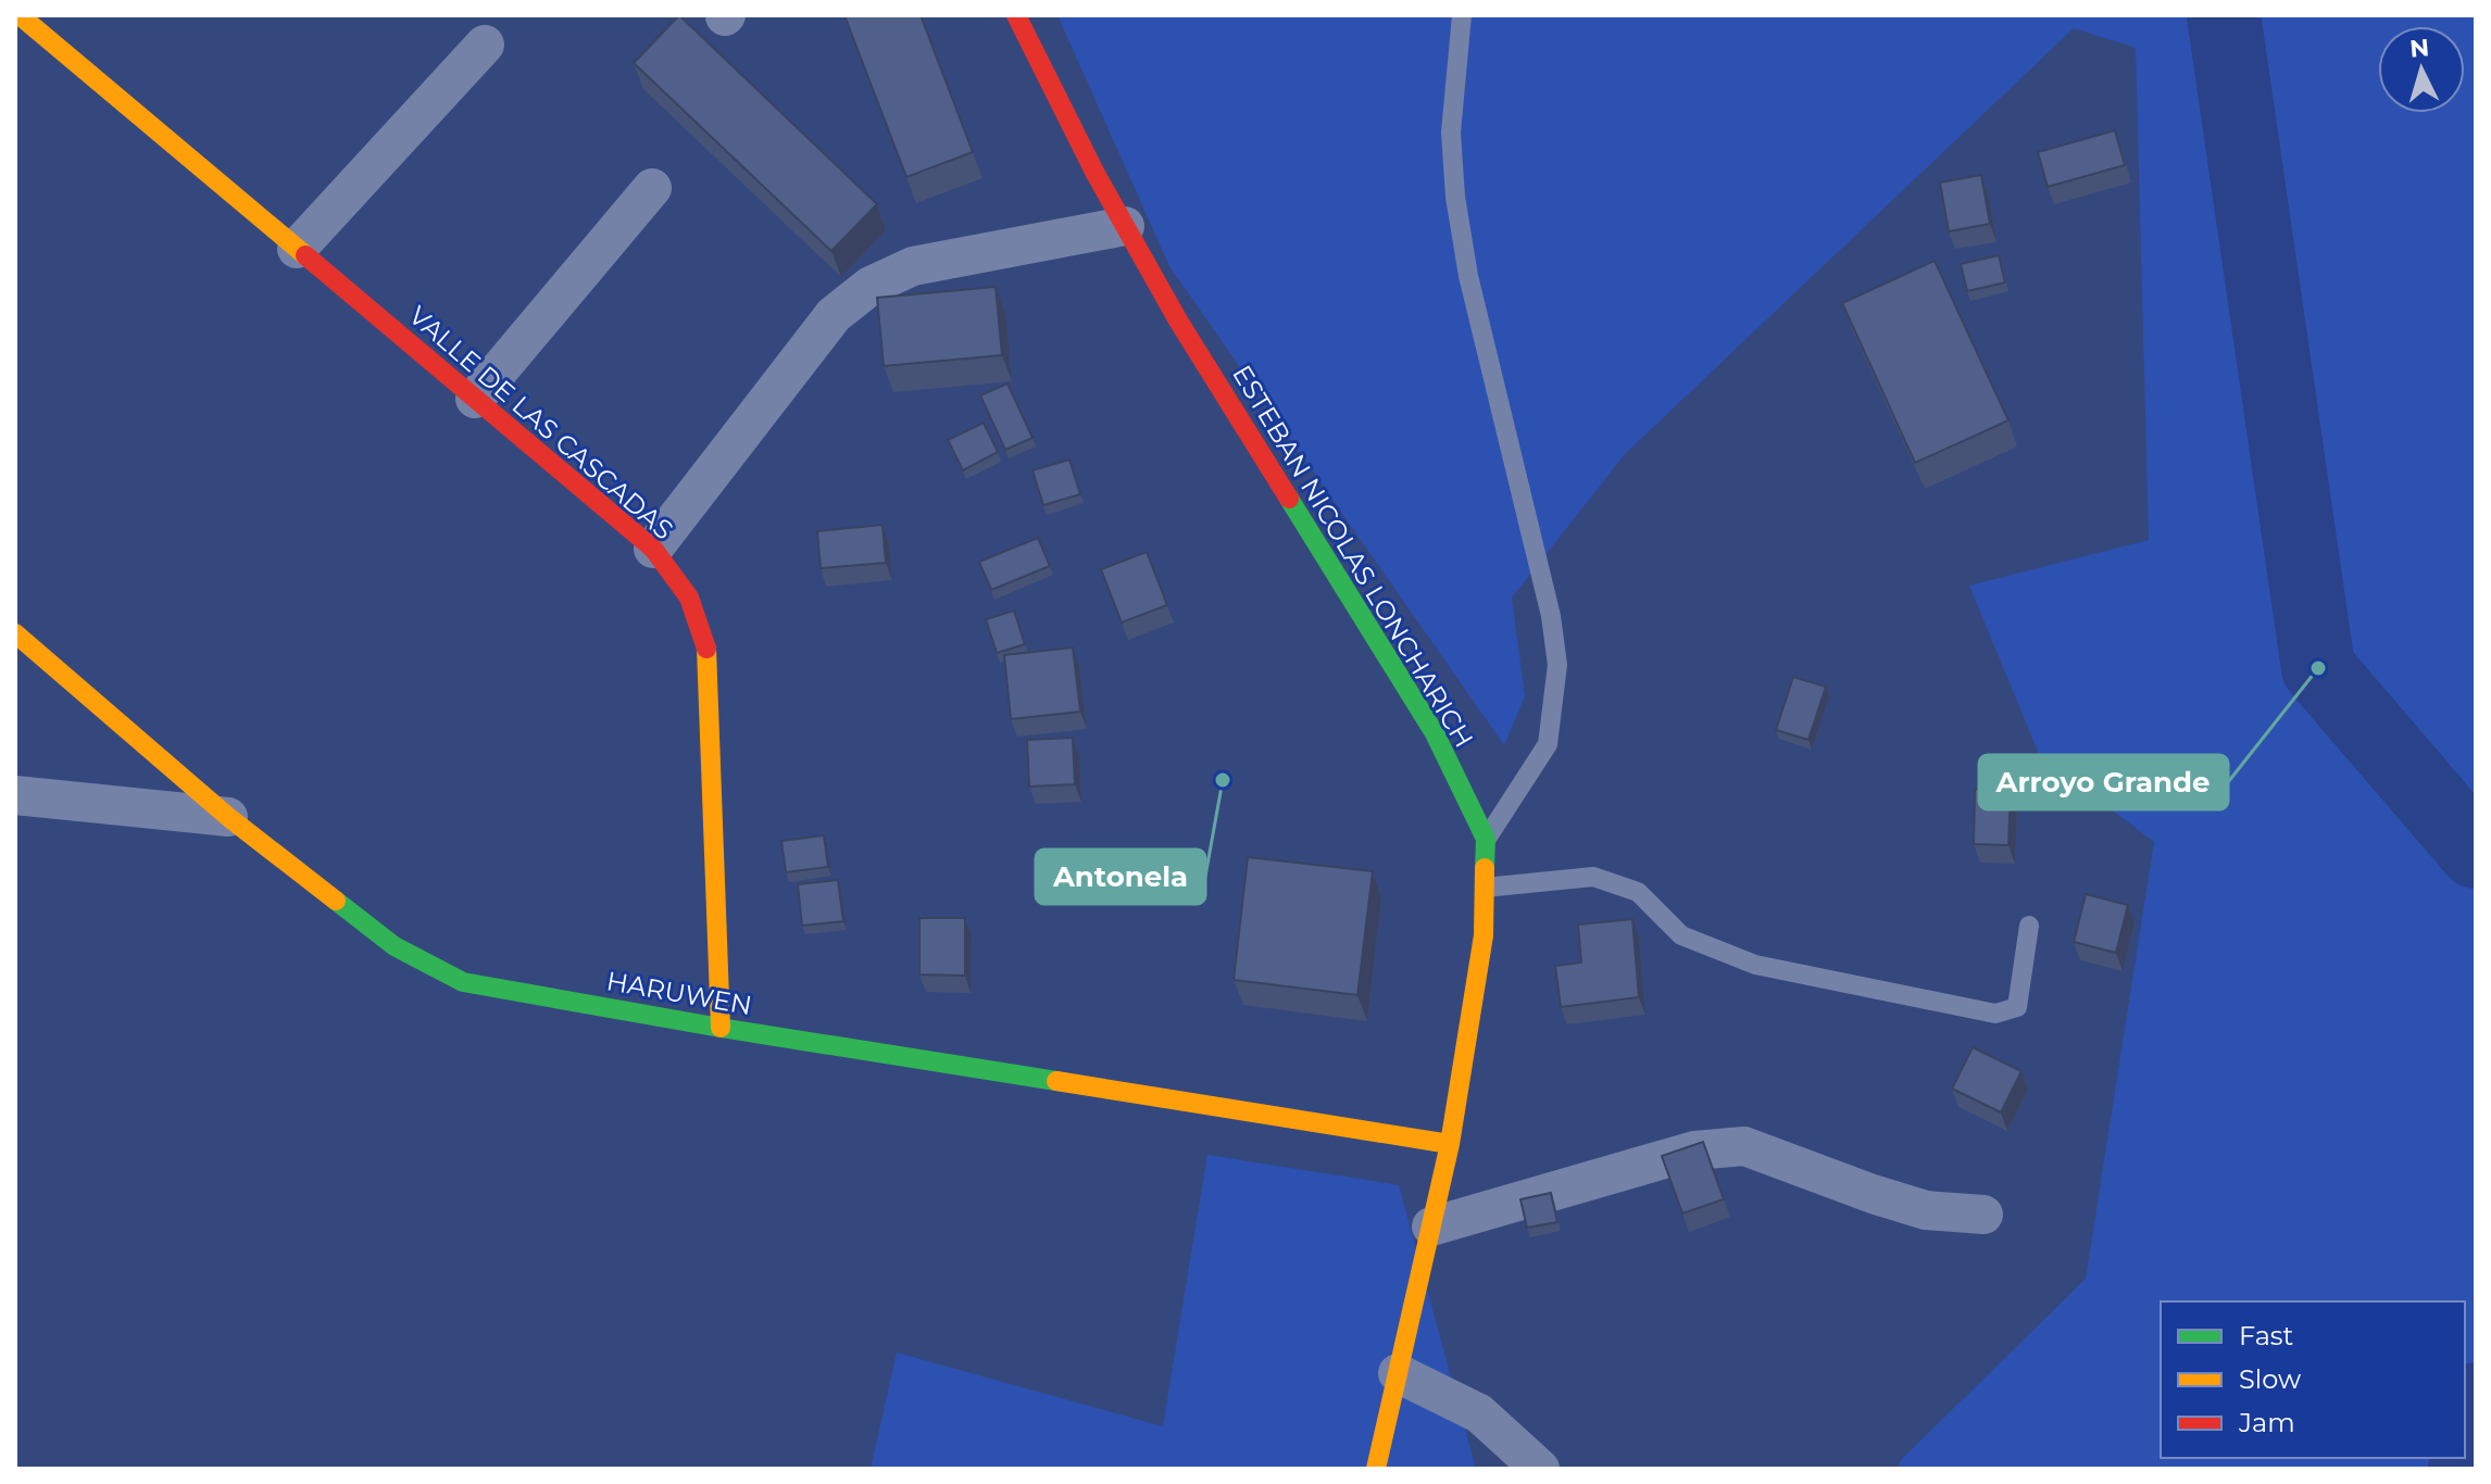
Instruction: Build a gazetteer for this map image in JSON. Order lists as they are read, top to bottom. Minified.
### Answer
{"streets":{"street":["VALLE DE LAS CASCADAS","ESTEBAN NICOLAS LONCHARICH","HARUWEN"]},"crossings":[["VALLE DE LAS CASCADAS","HARUWEN"],["ESTEBAN NICOLAS LONCHARICH","HARUWEN"]],"places":["Arroyo Grande","Antonela"],"legend":["Fast","Slow","Jam"],"north":"top"}
